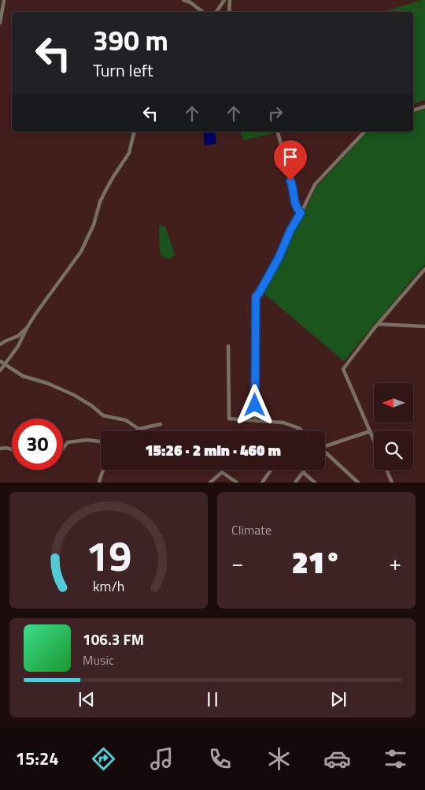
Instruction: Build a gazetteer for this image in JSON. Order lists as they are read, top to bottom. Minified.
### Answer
{"north":"left","page":{"turn":["390 m","Turn left"],"limit":"30","trip":"15:26 · 2 min · 460 m","tile":"Climate","heat":["−","21°","+"],"song":["106.3 FM","Music"],"tabs":"15:24","gauge":["19","km/h"]}}
